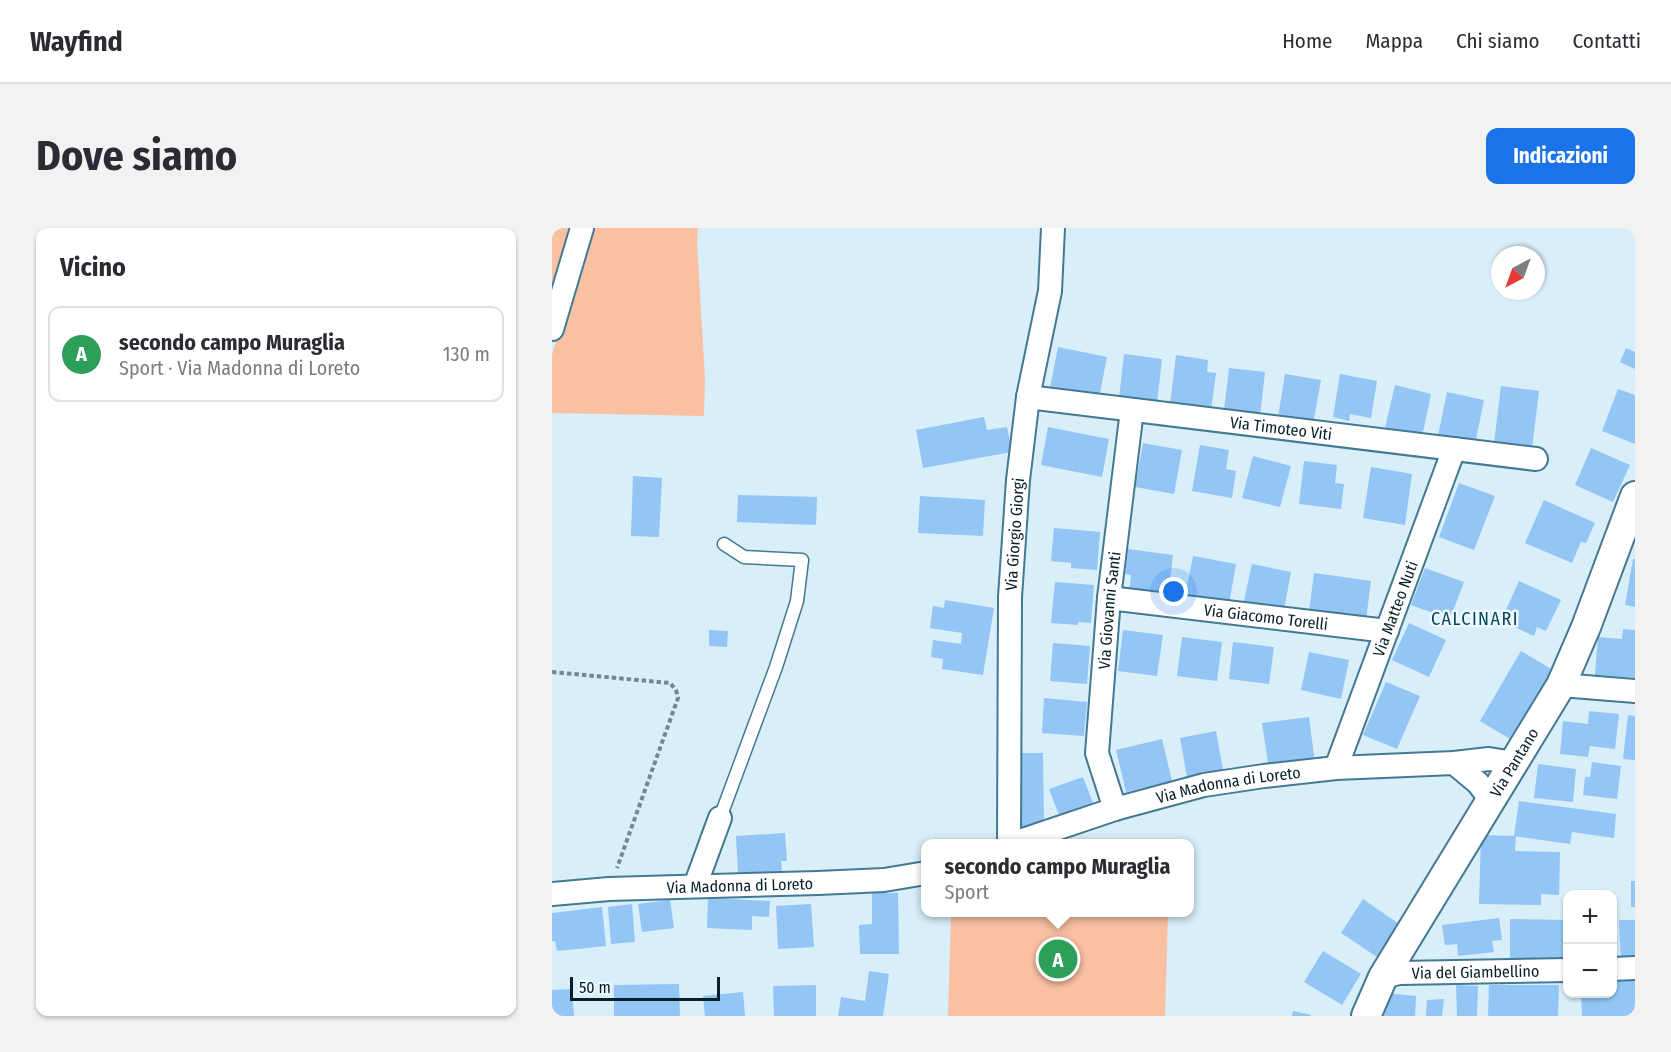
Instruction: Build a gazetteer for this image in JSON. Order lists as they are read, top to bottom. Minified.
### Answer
{"streets":{"street":["Via Timoteo Viti","Via Giorgio Giorgi","Via Matteo Nuti","Via Giovanni Santi","Via Giacomo Torelli","Via Pantano","Via Madonna di Loreto","Via del Giambellino"]},"crossings":[["Via Timoteo Viti","Via Giorgio Giorgi"],["Via Timoteo Viti","Via Matteo Nuti"],["Via Timoteo Viti","Via Giovanni Santi"],["Via Matteo Nuti","Via Giacomo Torelli"],["Via Matteo Nuti","Via Madonna di Loreto"],["Via Giovanni Santi","Via Giacomo Torelli"],["Via Giovanni Santi","Via Madonna di Loreto"],["Via Pantano","Via Madonna di Loreto"],["Via Pantano","Via del Giambellino"]],"districts":["CALCINARI"],"scale_bar":"50 m","north":"bottom left","page":{"header":"Wayfind","nav":["Home","Mappa","Chi siamo","Contatti"],"buttons":"Indicazioni","title":"Dove siamo","heading":"Vicino","list":[{"mark":"A","name":"secondo campo Muraglia","note":"Sport · Via Madonna di Loreto","value":"130 m"}],"popup":["secondo campo Muraglia","Sport"],"map_buttons":["+","−"],"pins":"A","scale":"50 m"}}
